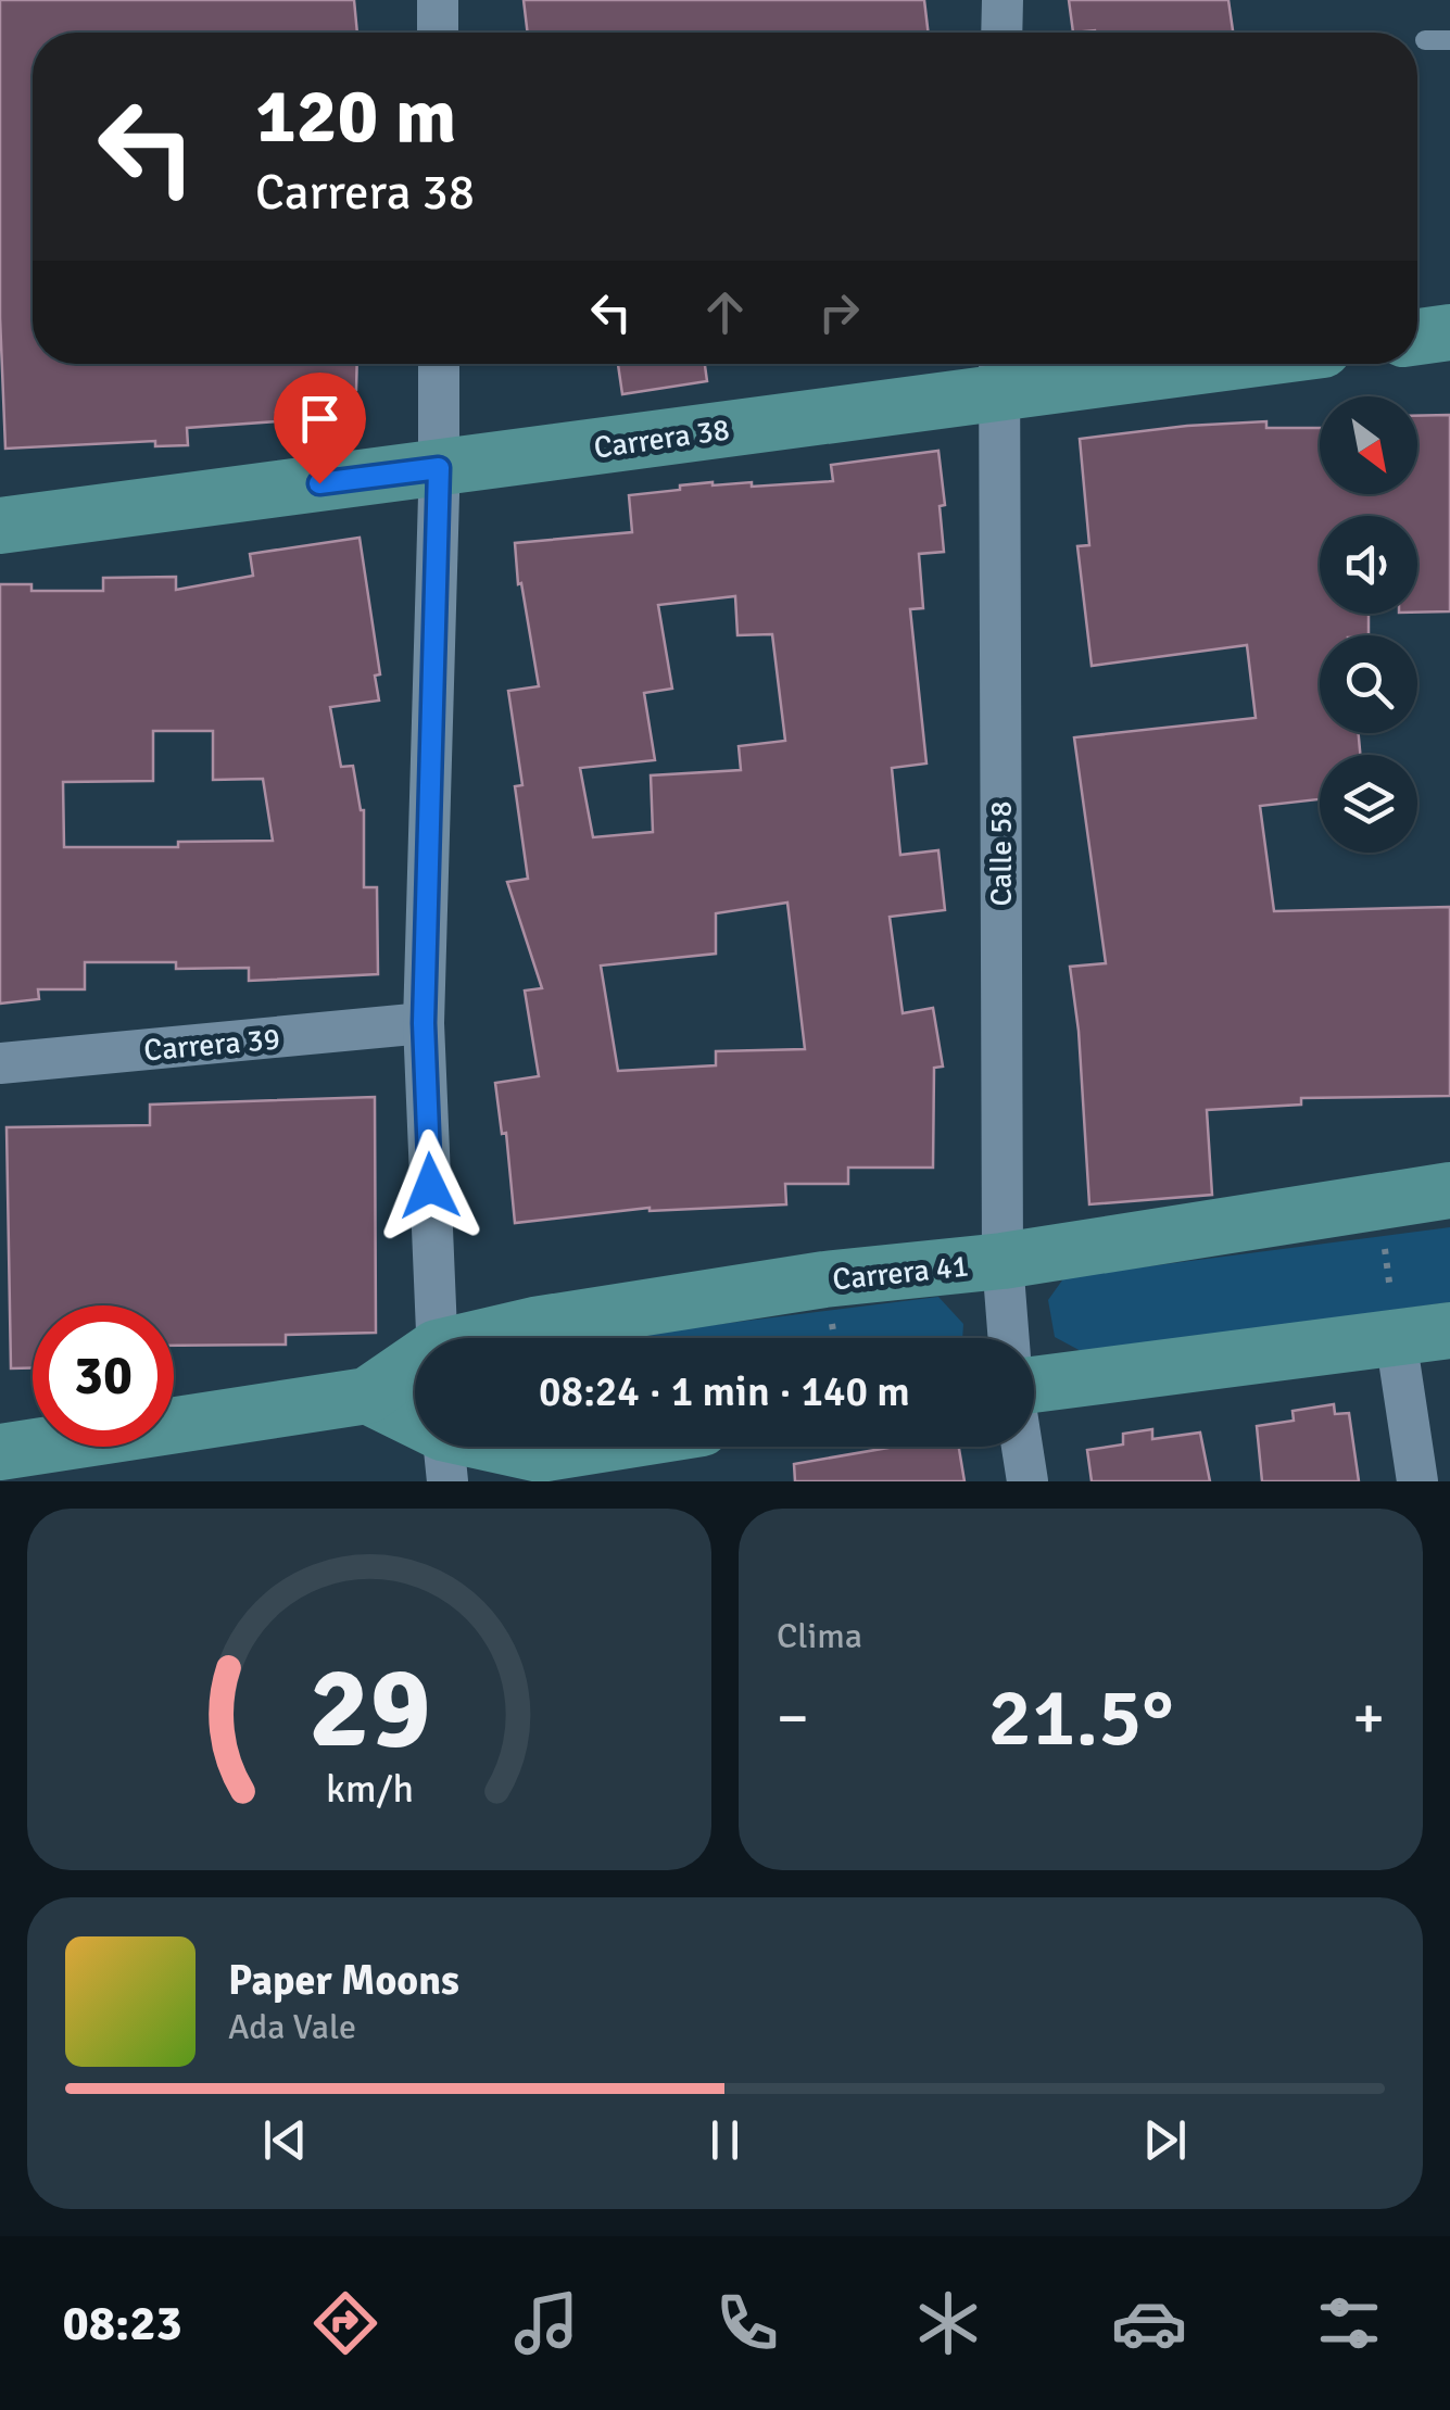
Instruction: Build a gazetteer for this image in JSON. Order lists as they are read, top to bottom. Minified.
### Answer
{"streets":{"street":["Carrera 38","Calle 58","Carrera 39","Carrera 41"]},"crossings":[["Carrera 38","Calle 58"],["Calle 58","Carrera 41"]],"north":"bottom right","page":{"turn":["120 m","Carrera 38"],"limit":"30","trip":"08:24 · 1 min · 140 m","tile":"Clima","heat":["−","21.5°","+"],"song":["Paper Moons","Ada Vale"],"tabs":"08:23","gauge":["29","km/h"]}}
